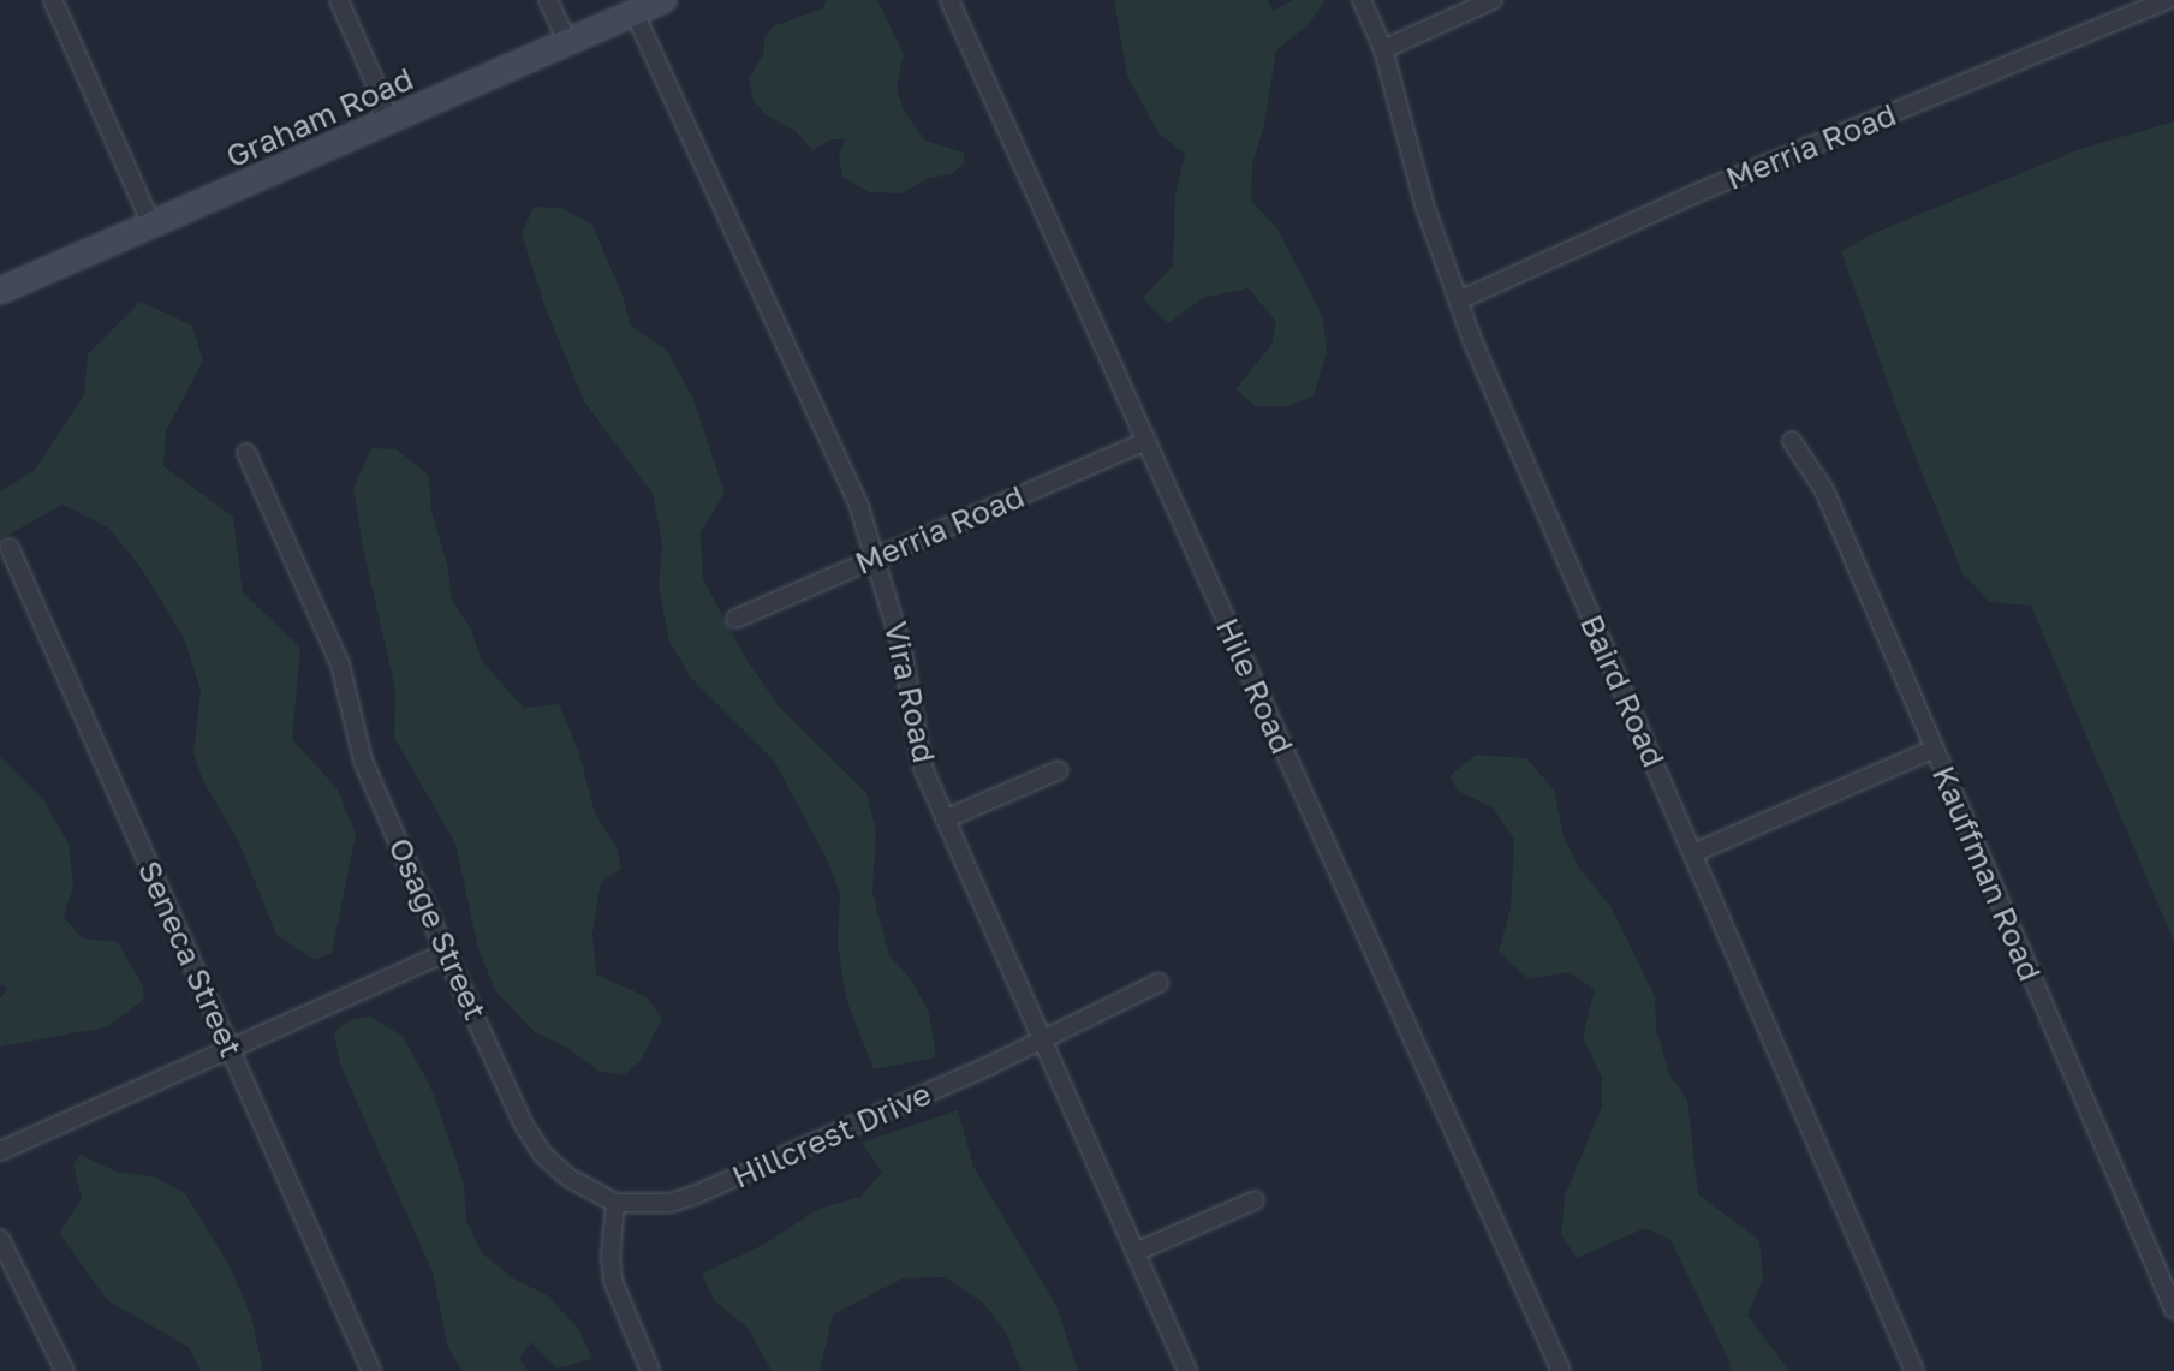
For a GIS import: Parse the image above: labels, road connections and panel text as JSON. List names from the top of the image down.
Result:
{
  "streets": {
    "main road": ["Graham Road"],
    "street": [
      "Merria Road",
      "Hile Road",
      "Baird Road",
      "Vira Road",
      "Kauffman Road",
      "Osage Street",
      "Seneca Street",
      "Hillcrest Drive"
    ]
  },
  "crossings": [
    ["Graham Road", "Vira Road"],
    ["Merria Road", "Hile Road"],
    ["Merria Road", "Baird Road"],
    ["Merria Road", "Vira Road"],
    ["Vira Road", "Hillcrest Drive"],
    ["Osage Street", "Hillcrest Drive"]
  ]
}
